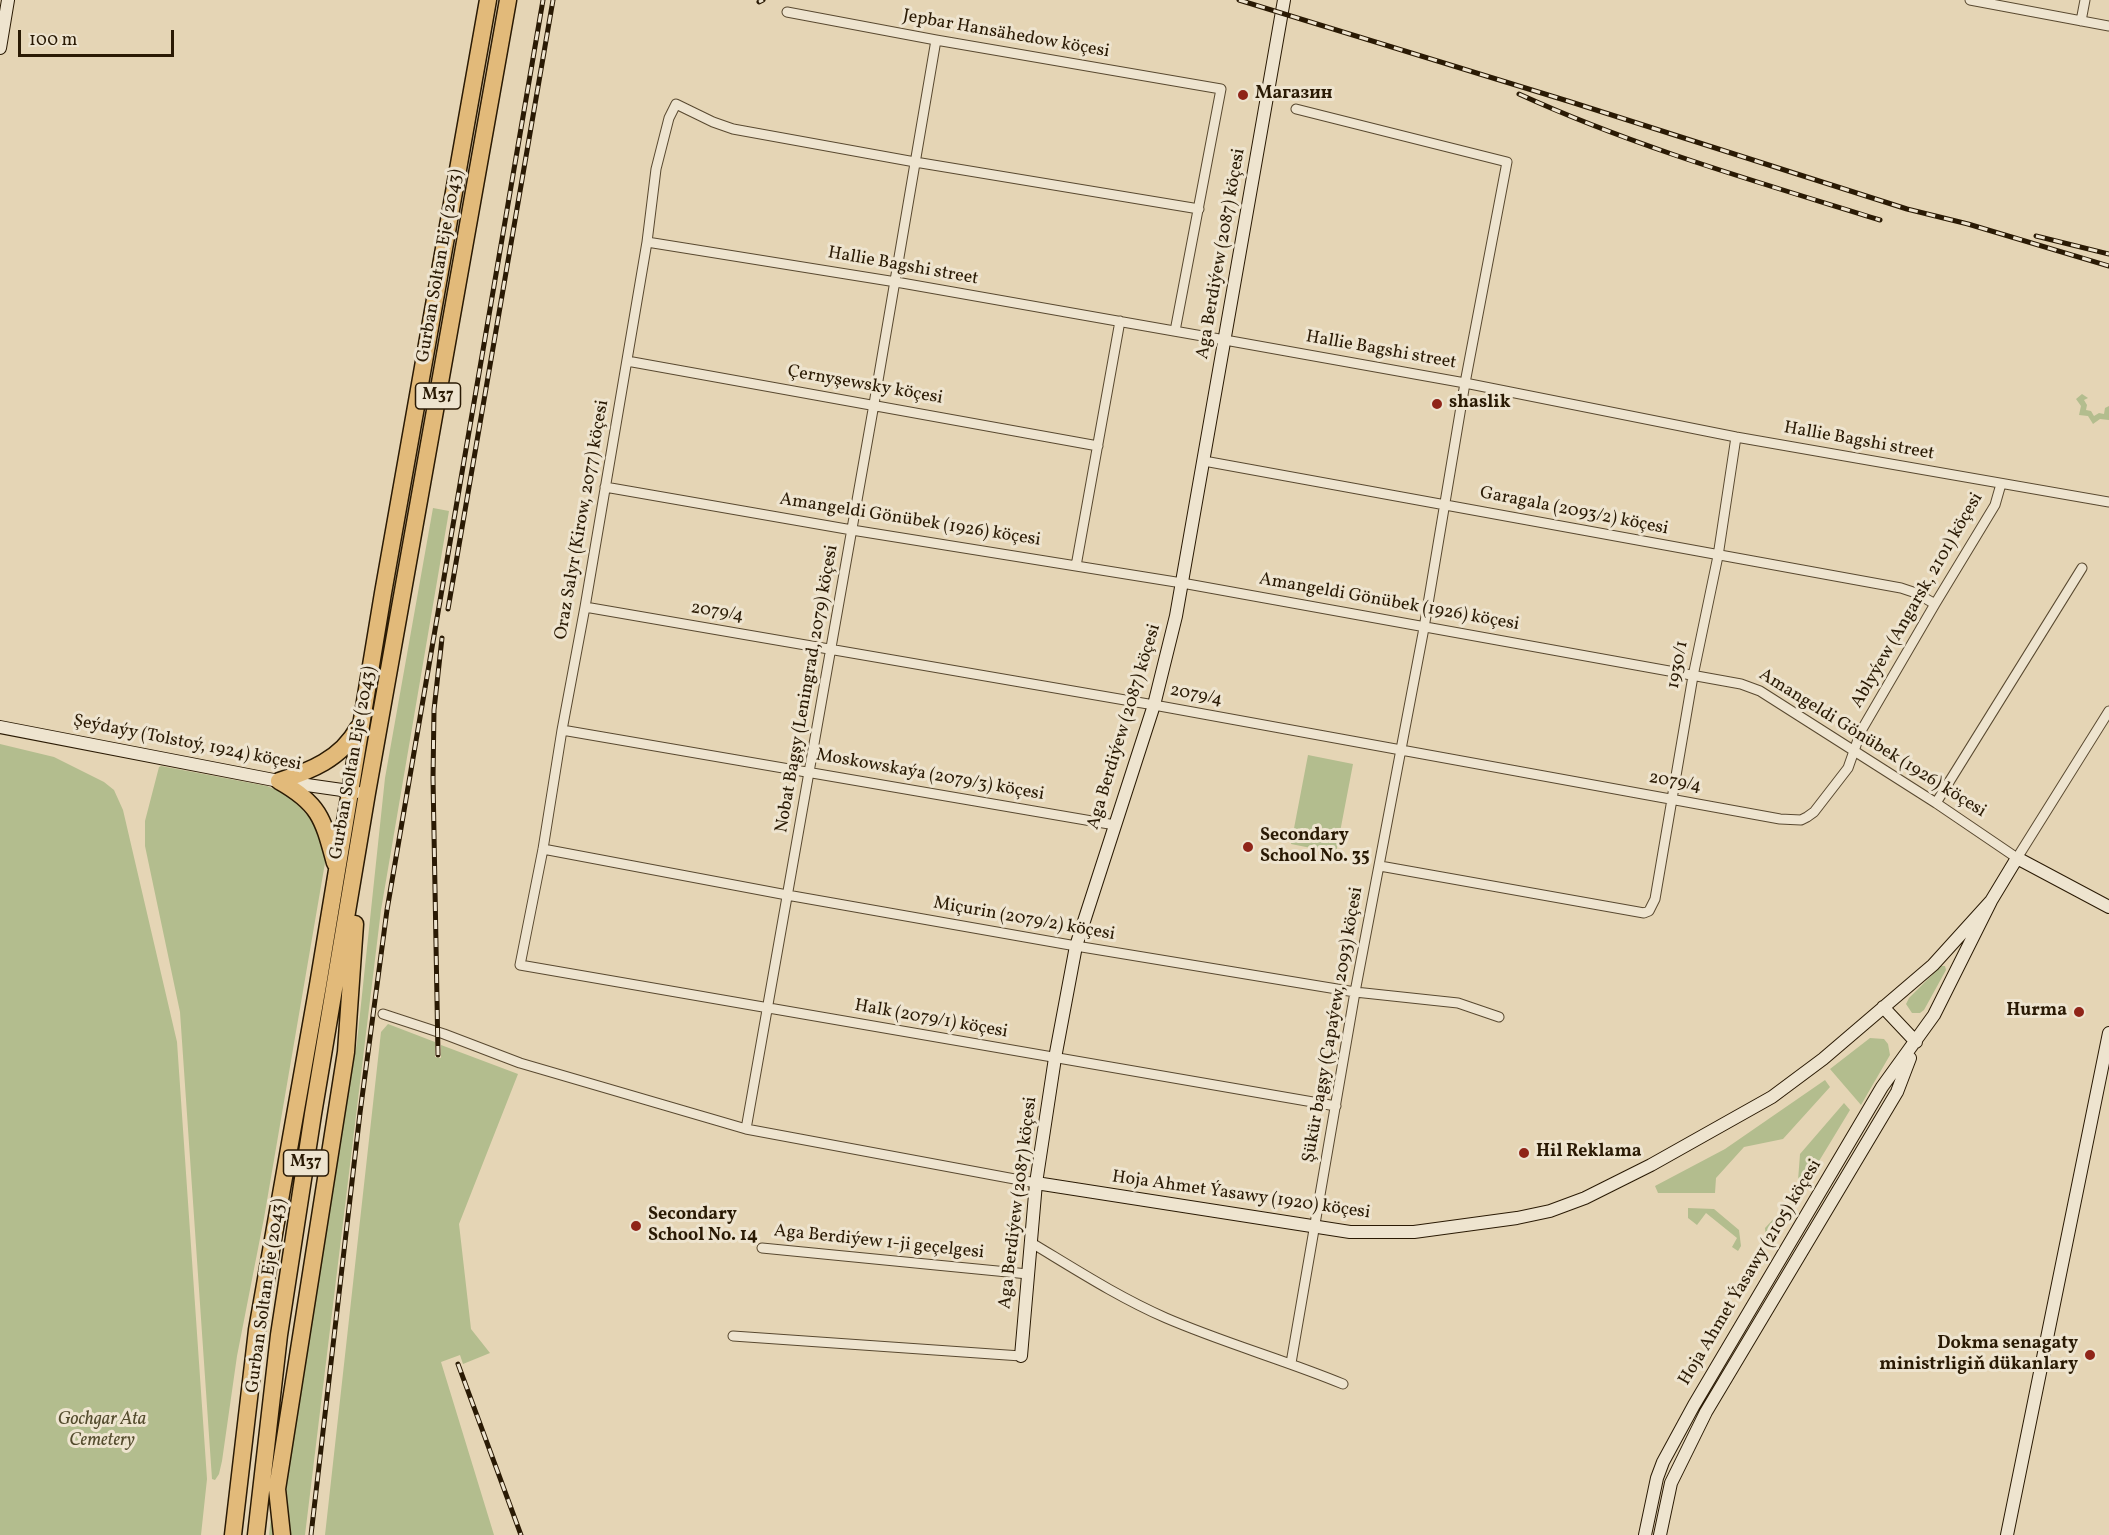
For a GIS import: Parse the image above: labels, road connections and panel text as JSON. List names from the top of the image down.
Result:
{
  "streets": {
    "highway": ["Gurban Soltan Eje (2043)", "M37"],
    "street": [
      "Jepbar Hansähedow köçesi",
      "Aga Berdiýew (2087) köçesi",
      "Hallie Bagshi street",
      "Çernyşewsky köçesi",
      "Garagala (2093/2) köçesi",
      "Oraz Salyr (Kirow, 2077) köçesi",
      "Amangeldi Gönübek (1926) köçesi",
      "Ablyýew (Angarsk, 2101) köçesi",
      "2079/4",
      "1930/1",
      "Nobat Bagşy (Leningrad, 2079) köçesi",
      "Şeýdaýy (Tolstoý, 1924) köçesi",
      "Moskowskaýa (2079/3) köçesi",
      "Miçurin (2079/2) köçesi",
      "Halk (2079/1) köçesi",
      "Şükür bagşy (Çapaýew, 2093) köçesi",
      "Hoja Ahmet Ýasawy (1920) köçesi",
      "Aga Berdiýew 1-ji geçelgesi",
      "Hoja Ahmet Ýasawy (2105) köçesi"
    ]
  },
  "crossings": [
    ["Jepbar Hansähedow köçesi", "Nobat Bagşy (Leningrad, 2079) köçesi"],
    ["Aga Berdiýew (2087) köçesi", "Hallie Bagshi street"],
    ["Aga Berdiýew (2087) köçesi", "Garagala (2093/2) köçesi"],
    ["Aga Berdiýew (2087) köçesi", "Amangeldi Gönübek (1926) köçesi"],
    ["Aga Berdiýew (2087) köçesi", "2079/4"],
    ["Aga Berdiýew (2087) köçesi", "Moskowskaýa (2079/3) köçesi"],
    ["Aga Berdiýew (2087) köçesi", "Miçurin (2079/2) köçesi"],
    ["Aga Berdiýew (2087) köçesi", "Halk (2079/1) köçesi"],
    ["Aga Berdiýew (2087) köçesi", "Hoja Ahmet Ýasawy (1920) köçesi"],
    ["Aga Berdiýew (2087) köçesi", "Aga Berdiýew 1-ji geçelgesi"],
    ["Gurban Soltan Eje (2043)", "Şeýdaýy (Tolstoý, 1924) köçesi"],
    ["Hallie Bagshi street", "Oraz Salyr (Kirow, 2077) köçesi"],
    ["Hallie Bagshi street", "Ablyýew (Angarsk, 2101) köçesi"],
    ["Hallie Bagshi street", "1930/1"],
    ["Hallie Bagshi street", "Nobat Bagşy (Leningrad, 2079) köçesi"],
    ["Hallie Bagshi street", "Şükür bagşy (Çapaýew, 2093) köçesi"],
    ["Çernyşewsky köçesi", "Oraz Salyr (Kirow, 2077) köçesi"],
    ["Çernyşewsky köçesi", "Nobat Bagşy (Leningrad, 2079) köçesi"],
    ["Garagala (2093/2) köçesi", "Ablyýew (Angarsk, 2101) köçesi"],
    ["Garagala (2093/2) köçesi", "1930/1"],
    ["Garagala (2093/2) köçesi", "Şükür bagşy (Çapaýew, 2093) köçesi"],
    ["Oraz Salyr (Kirow, 2077) köçesi", "Amangeldi Gönübek (1926) köçesi"],
    ["Oraz Salyr (Kirow, 2077) köçesi", "2079/4"],
    ["Oraz Salyr (Kirow, 2077) köçesi", "Nobat Bagşy (Leningrad, 2079) köçesi"],
    ["Oraz Salyr (Kirow, 2077) köçesi", "Moskowskaýa (2079/3) köçesi"],
    ["Oraz Salyr (Kirow, 2077) köçesi", "Miçurin (2079/2) köçesi"],
    ["Oraz Salyr (Kirow, 2077) köçesi", "Halk (2079/1) köçesi"],
    ["Amangeldi Gönübek (1926) köçesi", "Ablyýew (Angarsk, 2101) köçesi"],
    ["Amangeldi Gönübek (1926) köçesi", "1930/1"],
    ["Amangeldi Gönübek (1926) köçesi", "Nobat Bagşy (Leningrad, 2079) köçesi"],
    ["Amangeldi Gönübek (1926) köçesi", "Şükür bagşy (Çapaýew, 2093) köçesi"],
    ["Amangeldi Gönübek (1926) köçesi", "Hoja Ahmet Ýasawy (2105) köçesi"],
    ["Ablyýew (Angarsk, 2101) köçesi", "2079/4"],
    ["2079/4", "1930/1"],
    ["2079/4", "Nobat Bagşy (Leningrad, 2079) köçesi"],
    ["2079/4", "Şükür bagşy (Çapaýew, 2093) köçesi"],
    ["1930/1", "Şükür bagşy (Çapaýew, 2093) köçesi"],
    ["Nobat Bagşy (Leningrad, 2079) köçesi", "Moskowskaýa (2079/3) köçesi"],
    ["Nobat Bagşy (Leningrad, 2079) köçesi", "Miçurin (2079/2) köçesi"],
    ["Nobat Bagşy (Leningrad, 2079) köçesi", "Halk (2079/1) köçesi"],
    ["Miçurin (2079/2) köçesi", "Şükür bagşy (Çapaýew, 2093) köçesi"],
    ["Halk (2079/1) köçesi", "Şükür bagşy (Çapaýew, 2093) köçesi"],
    ["Şükür bagşy (Çapaýew, 2093) köçesi", "Hoja Ahmet Ýasawy (1920) köçesi"],
    ["Hoja Ahmet Ýasawy (1920) köçesi", "Hoja Ahmet Ýasawy (2105) köçesi"]
  ],
  "parks": ["Gochgar Ata Cemetery"],
  "places": [
    "Магазин",
    "shaslik",
    "Secondary School No. 35",
    "Hurma",
    "Hil Reklama",
    "Secondary School No. 14",
    "Dokma senagaty ministrligiň dükanlary"
  ],
  "scale_bar": "100 m"
}
